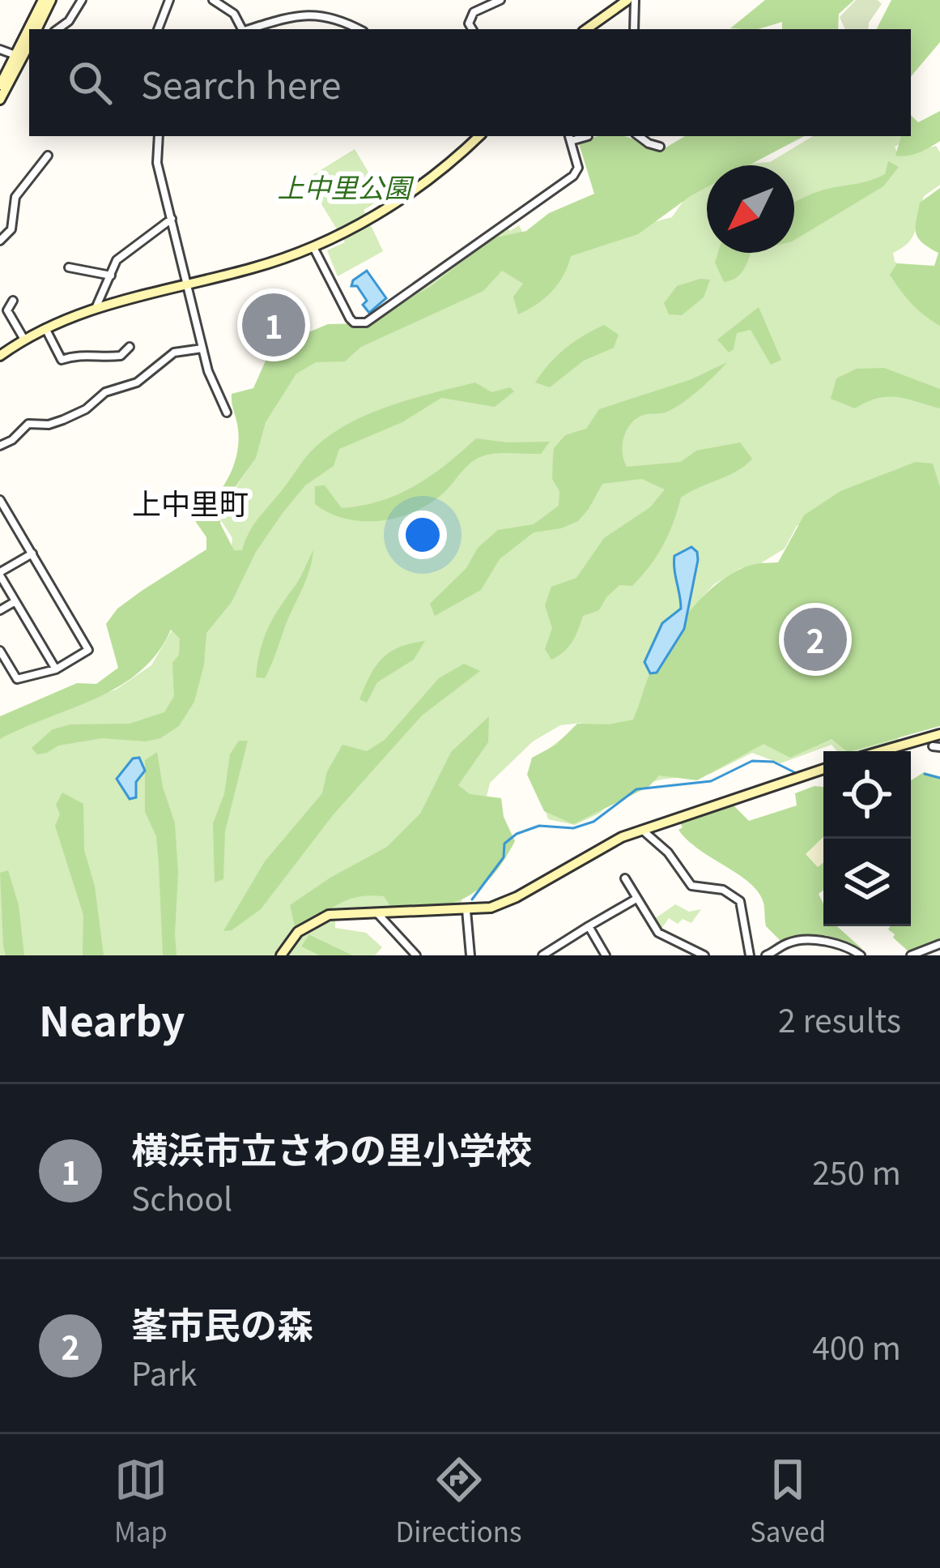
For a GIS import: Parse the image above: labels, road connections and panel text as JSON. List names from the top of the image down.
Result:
{
  "districts": ["上中里町"],
  "parks": ["上中里公園"],
  "north": "bottom left",
  "page": {
    "search": "Search here",
    "pins": ["1", "2"],
    "heading": ["Nearby", "2 results"],
    "list": [
      {
        "mark": "1",
        "name": "横浜市立さわの里小学校",
        "note": "School",
        "value": "250 m"
      },
      {
        "mark": "2",
        "name": "峯市民の森",
        "note": "Park",
        "value": "400 m"
      }
    ],
    "nav": ["Map", "Directions", "Saved"]
  }
}
